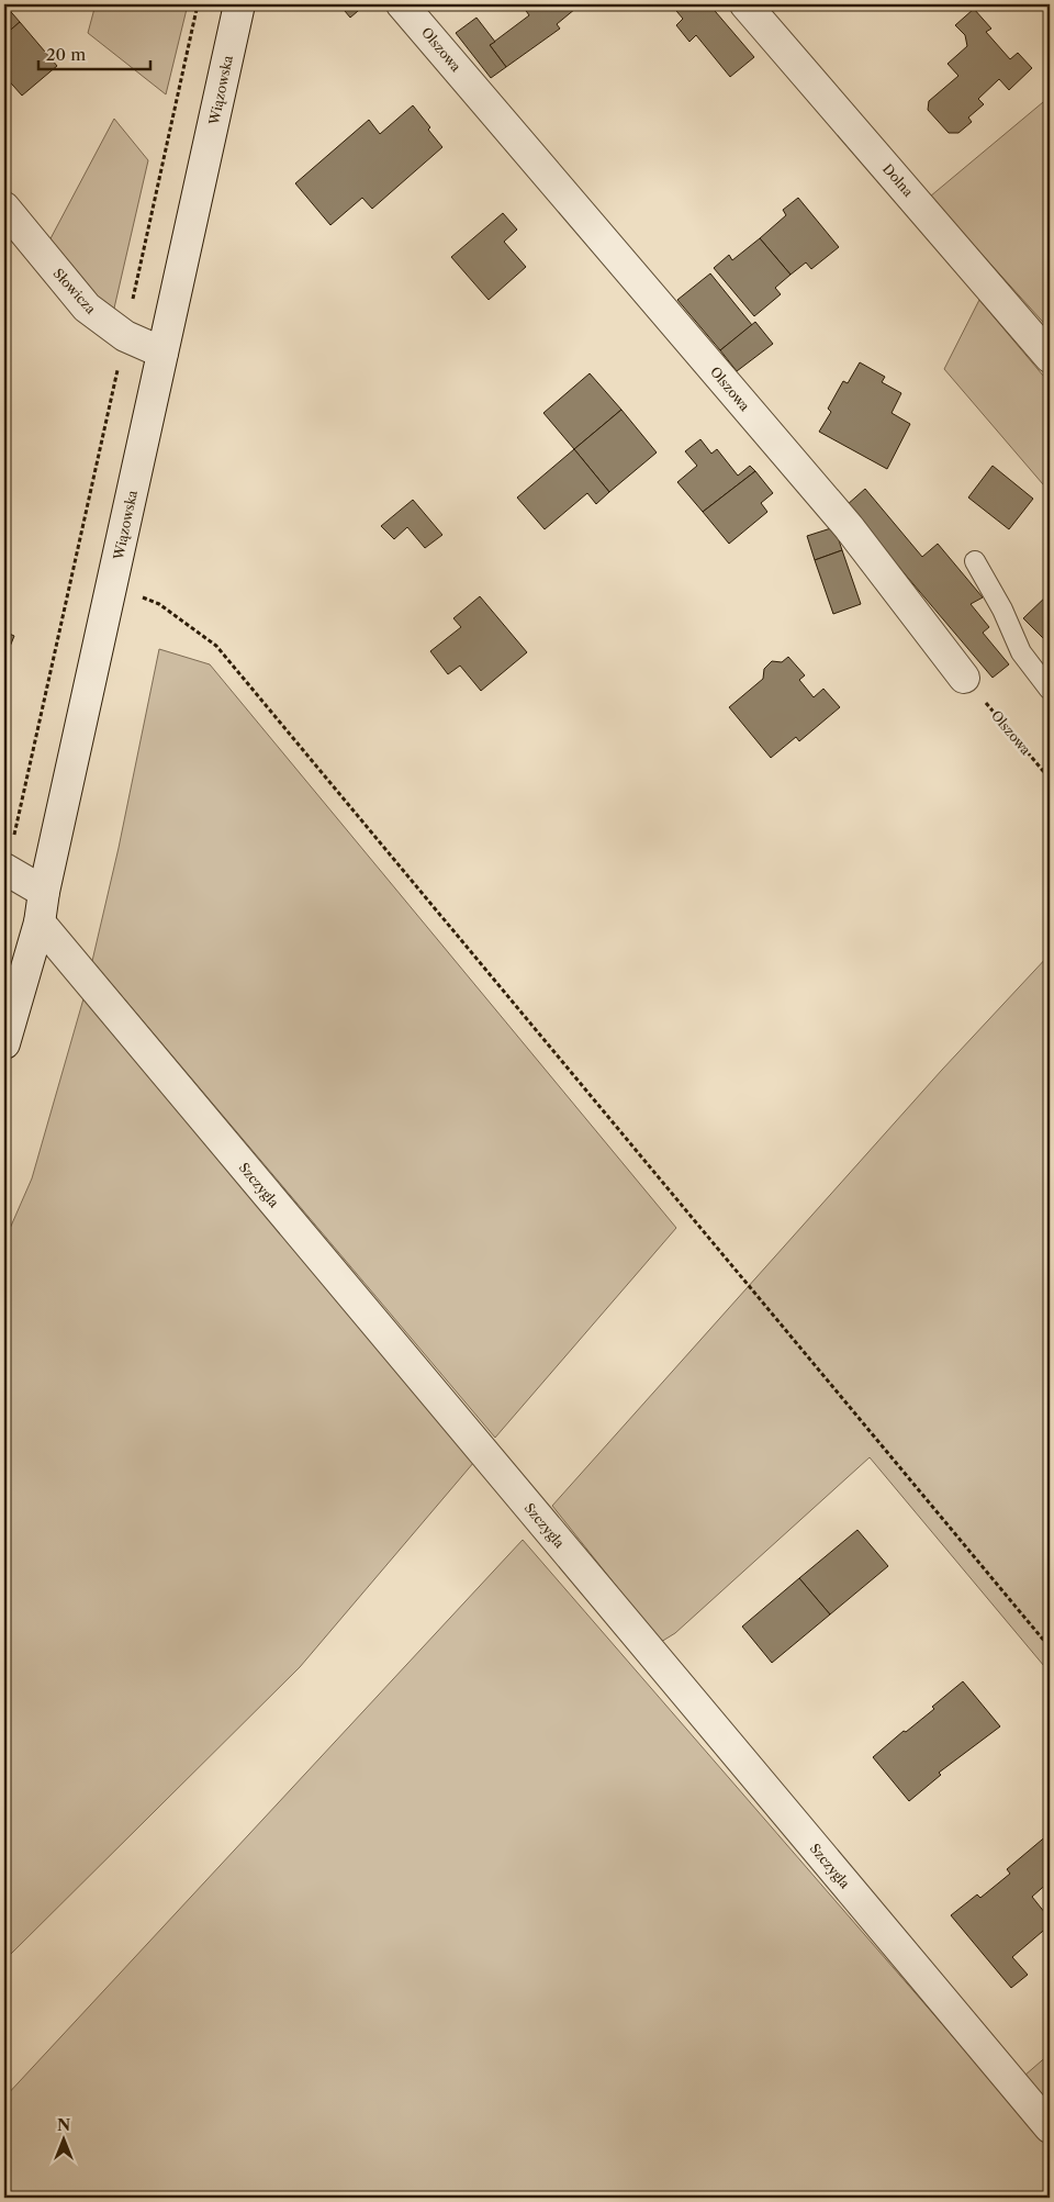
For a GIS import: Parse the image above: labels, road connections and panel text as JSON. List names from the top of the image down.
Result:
{
  "streets": {
    "street": [
      "Olszowa",
      "Wiązowska",
      "Dolna",
      "Słowicza",
      "Szczygla"
    ]
  },
  "crossings": [
    ["Wiązowska", "Słowicza"],
    ["Wiązowska", "Szczygla"]
  ],
  "scale_bar": "20 m",
  "north": "top"
}
